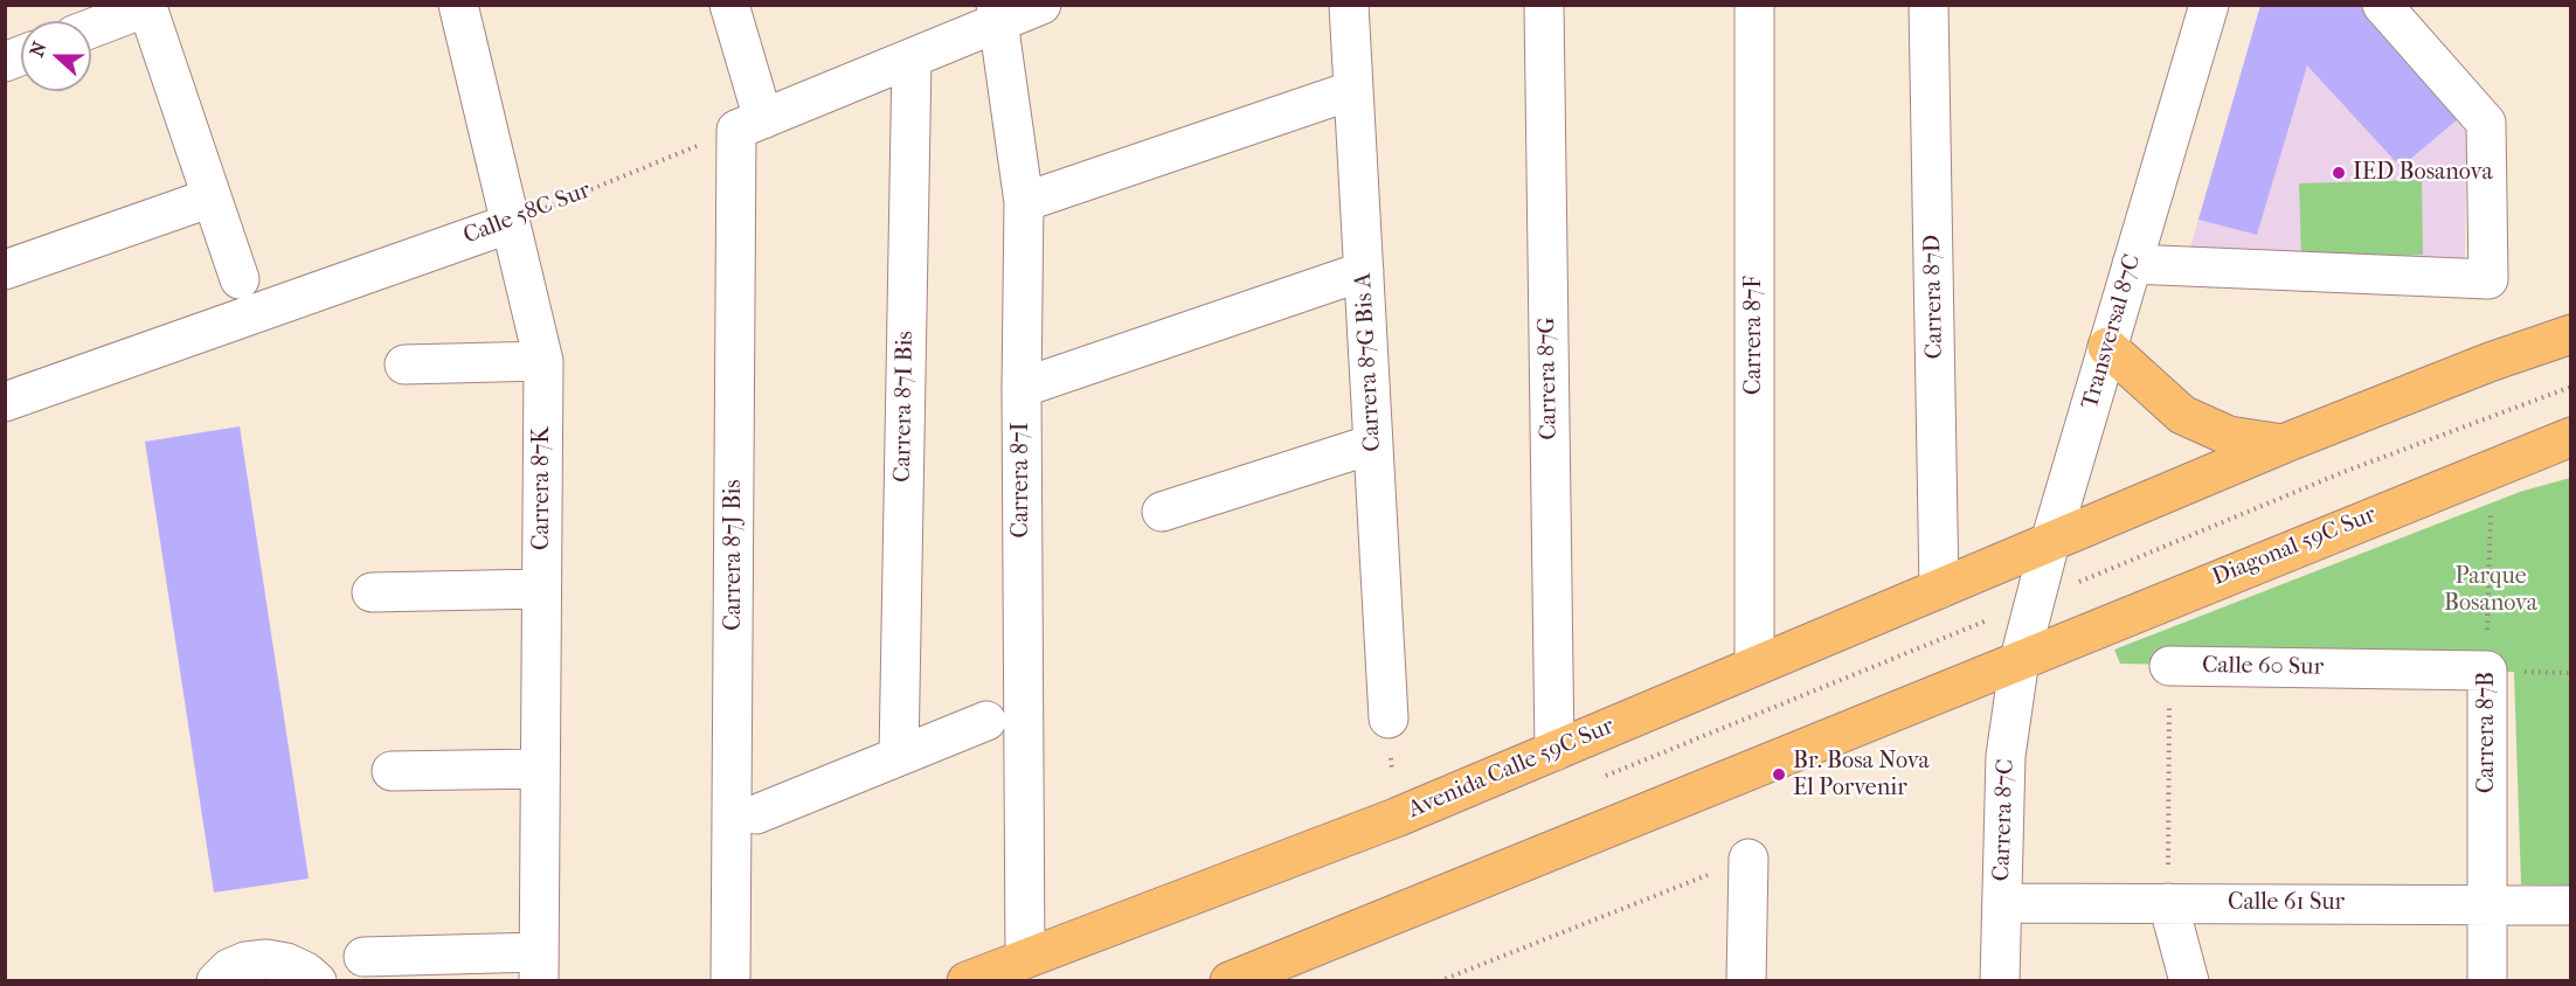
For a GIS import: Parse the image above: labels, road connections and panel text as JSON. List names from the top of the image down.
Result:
{
  "streets": {
    "main road": ["Diagonal 59C Sur", "Avenida Calle 59C Sur"],
    "street": [
      "Calle 58C Sur",
      "Carrera 87D",
      "Transversal 87C",
      "Carrera 87F",
      "Carrera 87G Bis A",
      "Carrera 87G",
      "Carrera 87I Bis",
      "Carrera 87I",
      "Carrera 87K",
      "Carrera 87J Bis",
      "Calle 60 Sur",
      "Carrera 87B",
      "Carrera 87C",
      "Calle 61 Sur"
    ]
  },
  "crossings": [
    ["Calle 58C Sur", "Carrera 87K"],
    ["Calle 58C Sur", "Carrera 87J Bis"],
    ["Carrera 87D", "Avenida Calle 59C Sur"],
    ["Transversal 87C", "Diagonal 59C Sur"],
    ["Transversal 87C", "Avenida Calle 59C Sur"],
    ["Transversal 87C", "Carrera 87C"],
    ["Carrera 87F", "Avenida Calle 59C Sur"],
    ["Carrera 87G", "Avenida Calle 59C Sur"],
    ["Carrera 87I", "Avenida Calle 59C Sur"],
    ["Diagonal 59C Sur", "Carrera 87C"],
    ["Calle 60 Sur", "Carrera 87B"],
    ["Carrera 87B", "Calle 61 Sur"],
    ["Carrera 87C", "Calle 61 Sur"]
  ],
  "parks": ["Parque Bosanova"],
  "places": ["IED Bosanova", "Br. Bosa Nova El Porvenir"],
  "north": "left"
}
